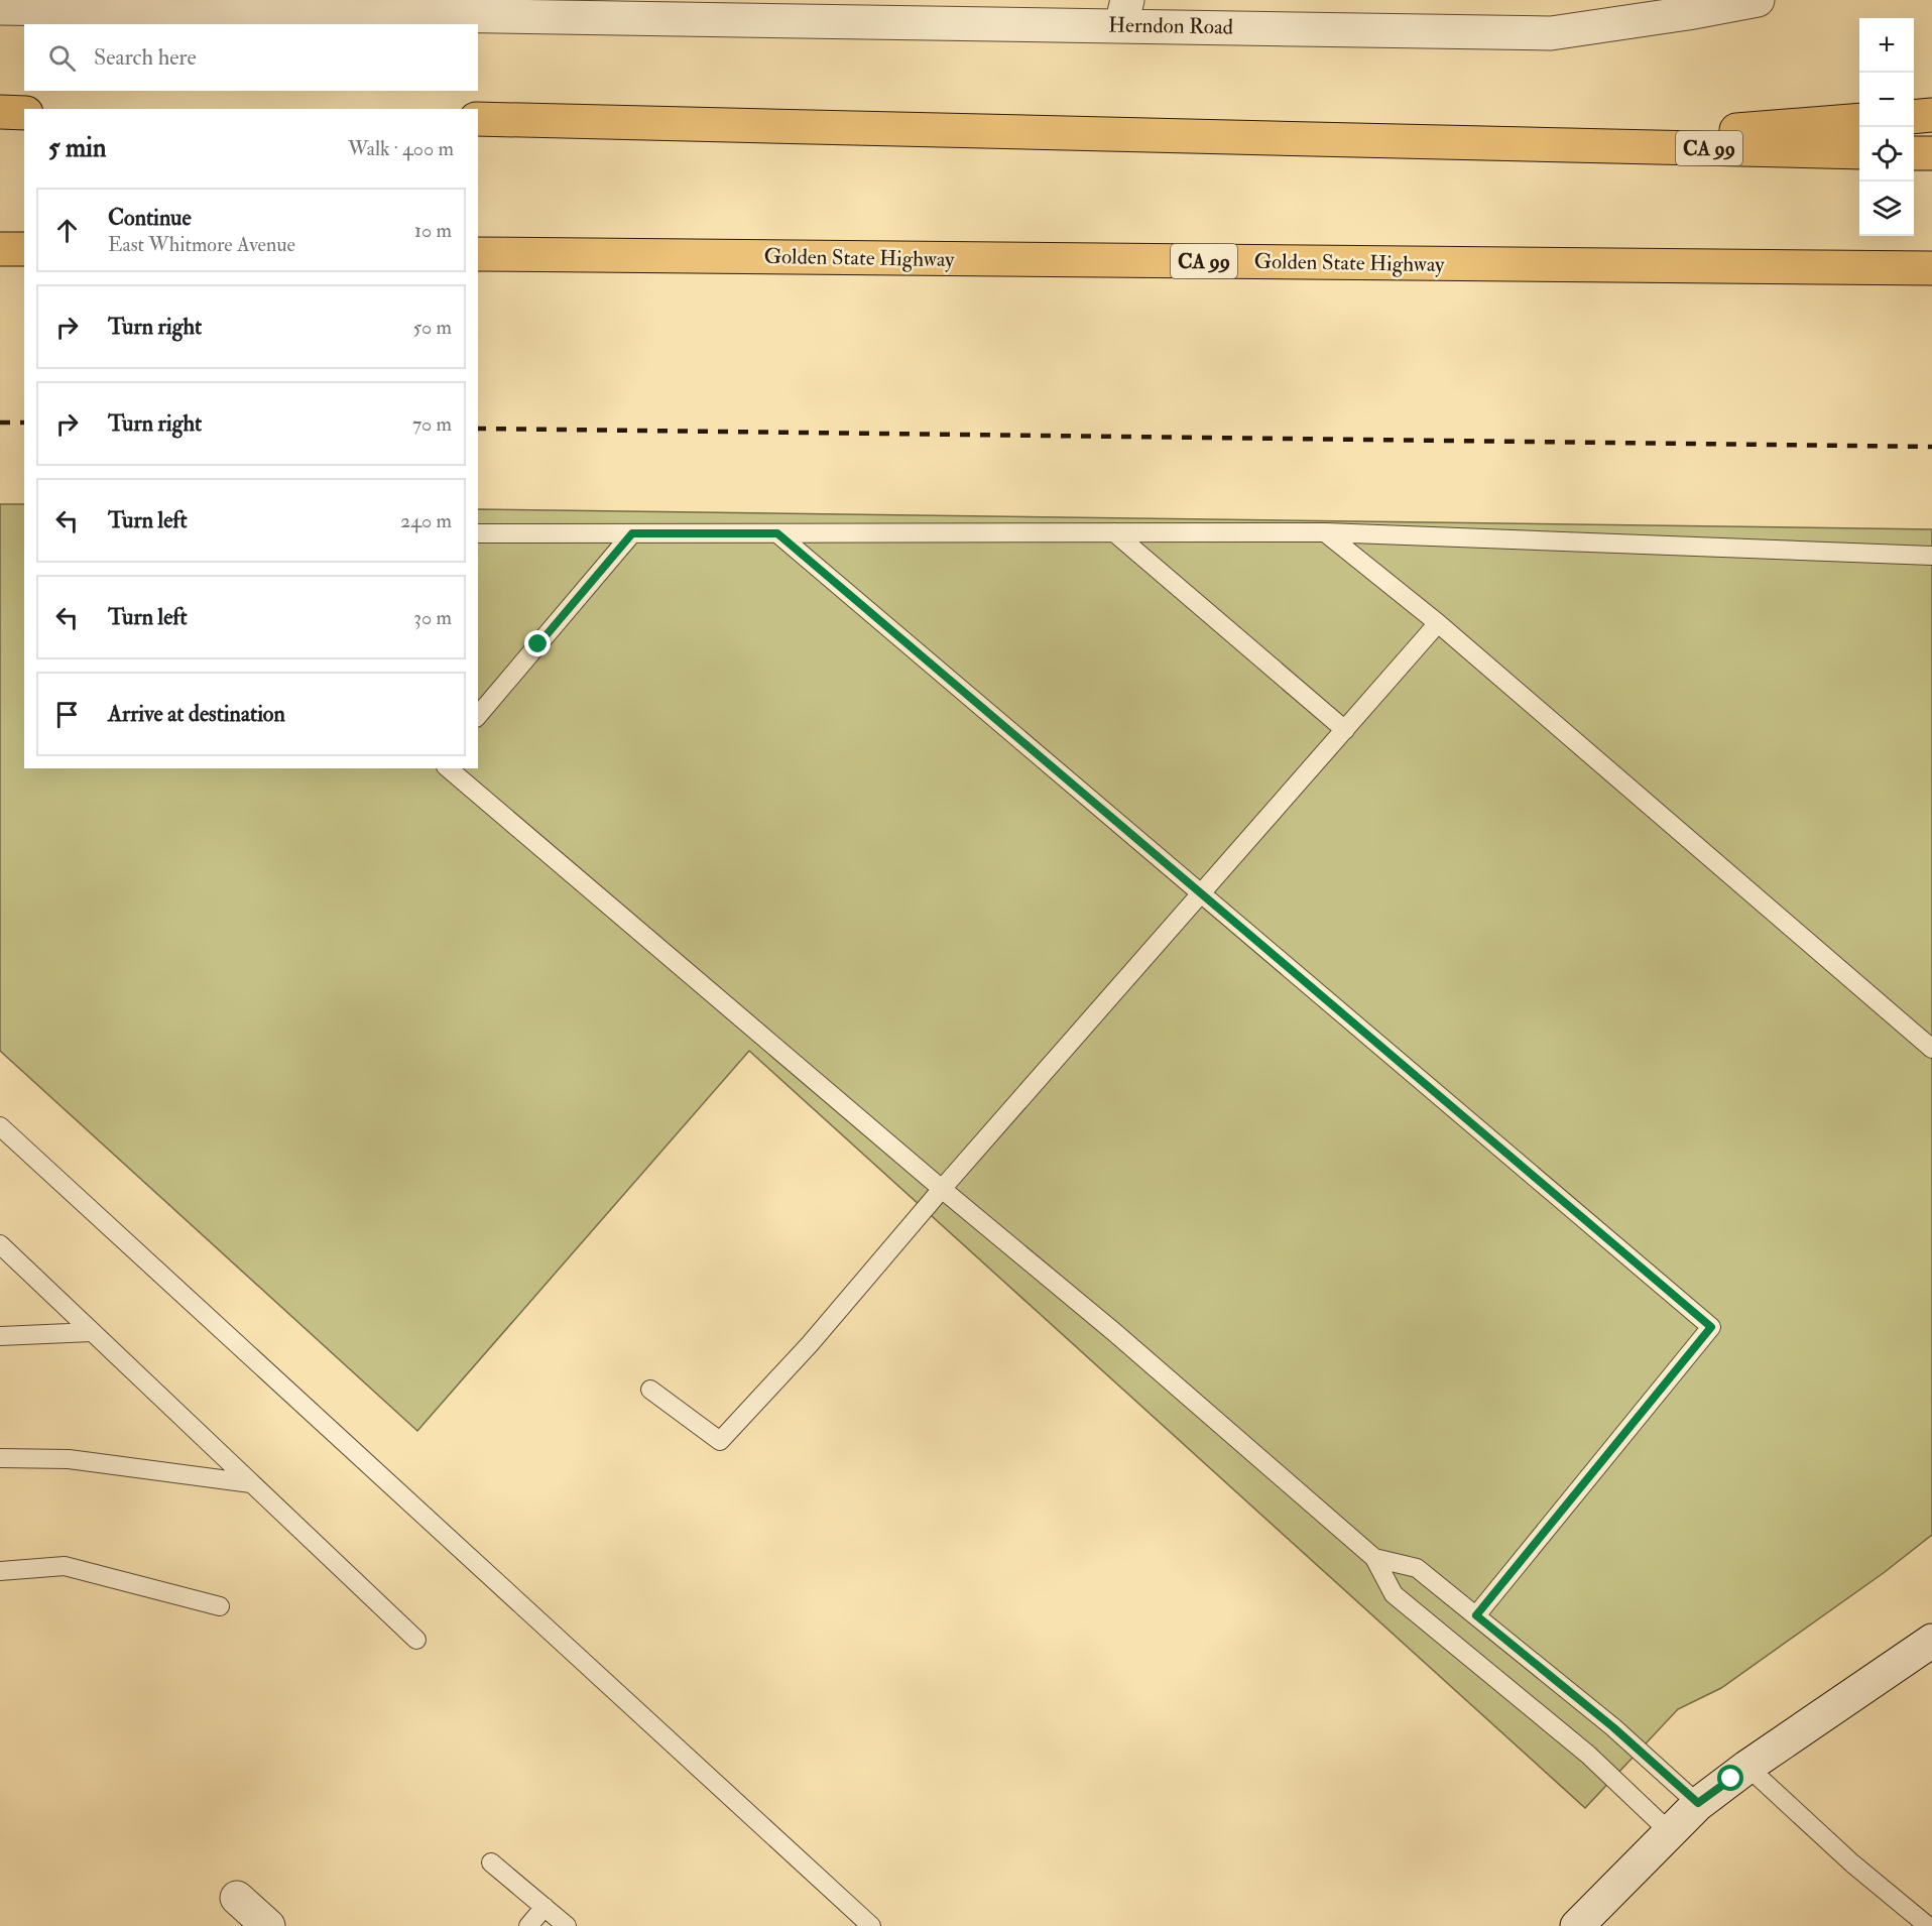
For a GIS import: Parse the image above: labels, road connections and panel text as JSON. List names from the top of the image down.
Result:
{
  "streets": {
    "highway": ["CA 99", "Golden State Highway"],
    "street": ["Herndon Road"]
  },
  "page": {
    "map_buttons": ["+", "−"],
    "search": "Search here",
    "heading": ["5 min", "Walk · 400 m"],
    "list": [
      ["Continue", "East Whitmore Avenue", "10 m"],
      ["Turn right", "50 m"],
      ["Turn right", "70 m"],
      ["Turn left", "240 m"],
      ["Turn left", "30 m"],
      "Arrive at destination"
    ]
  }
}
